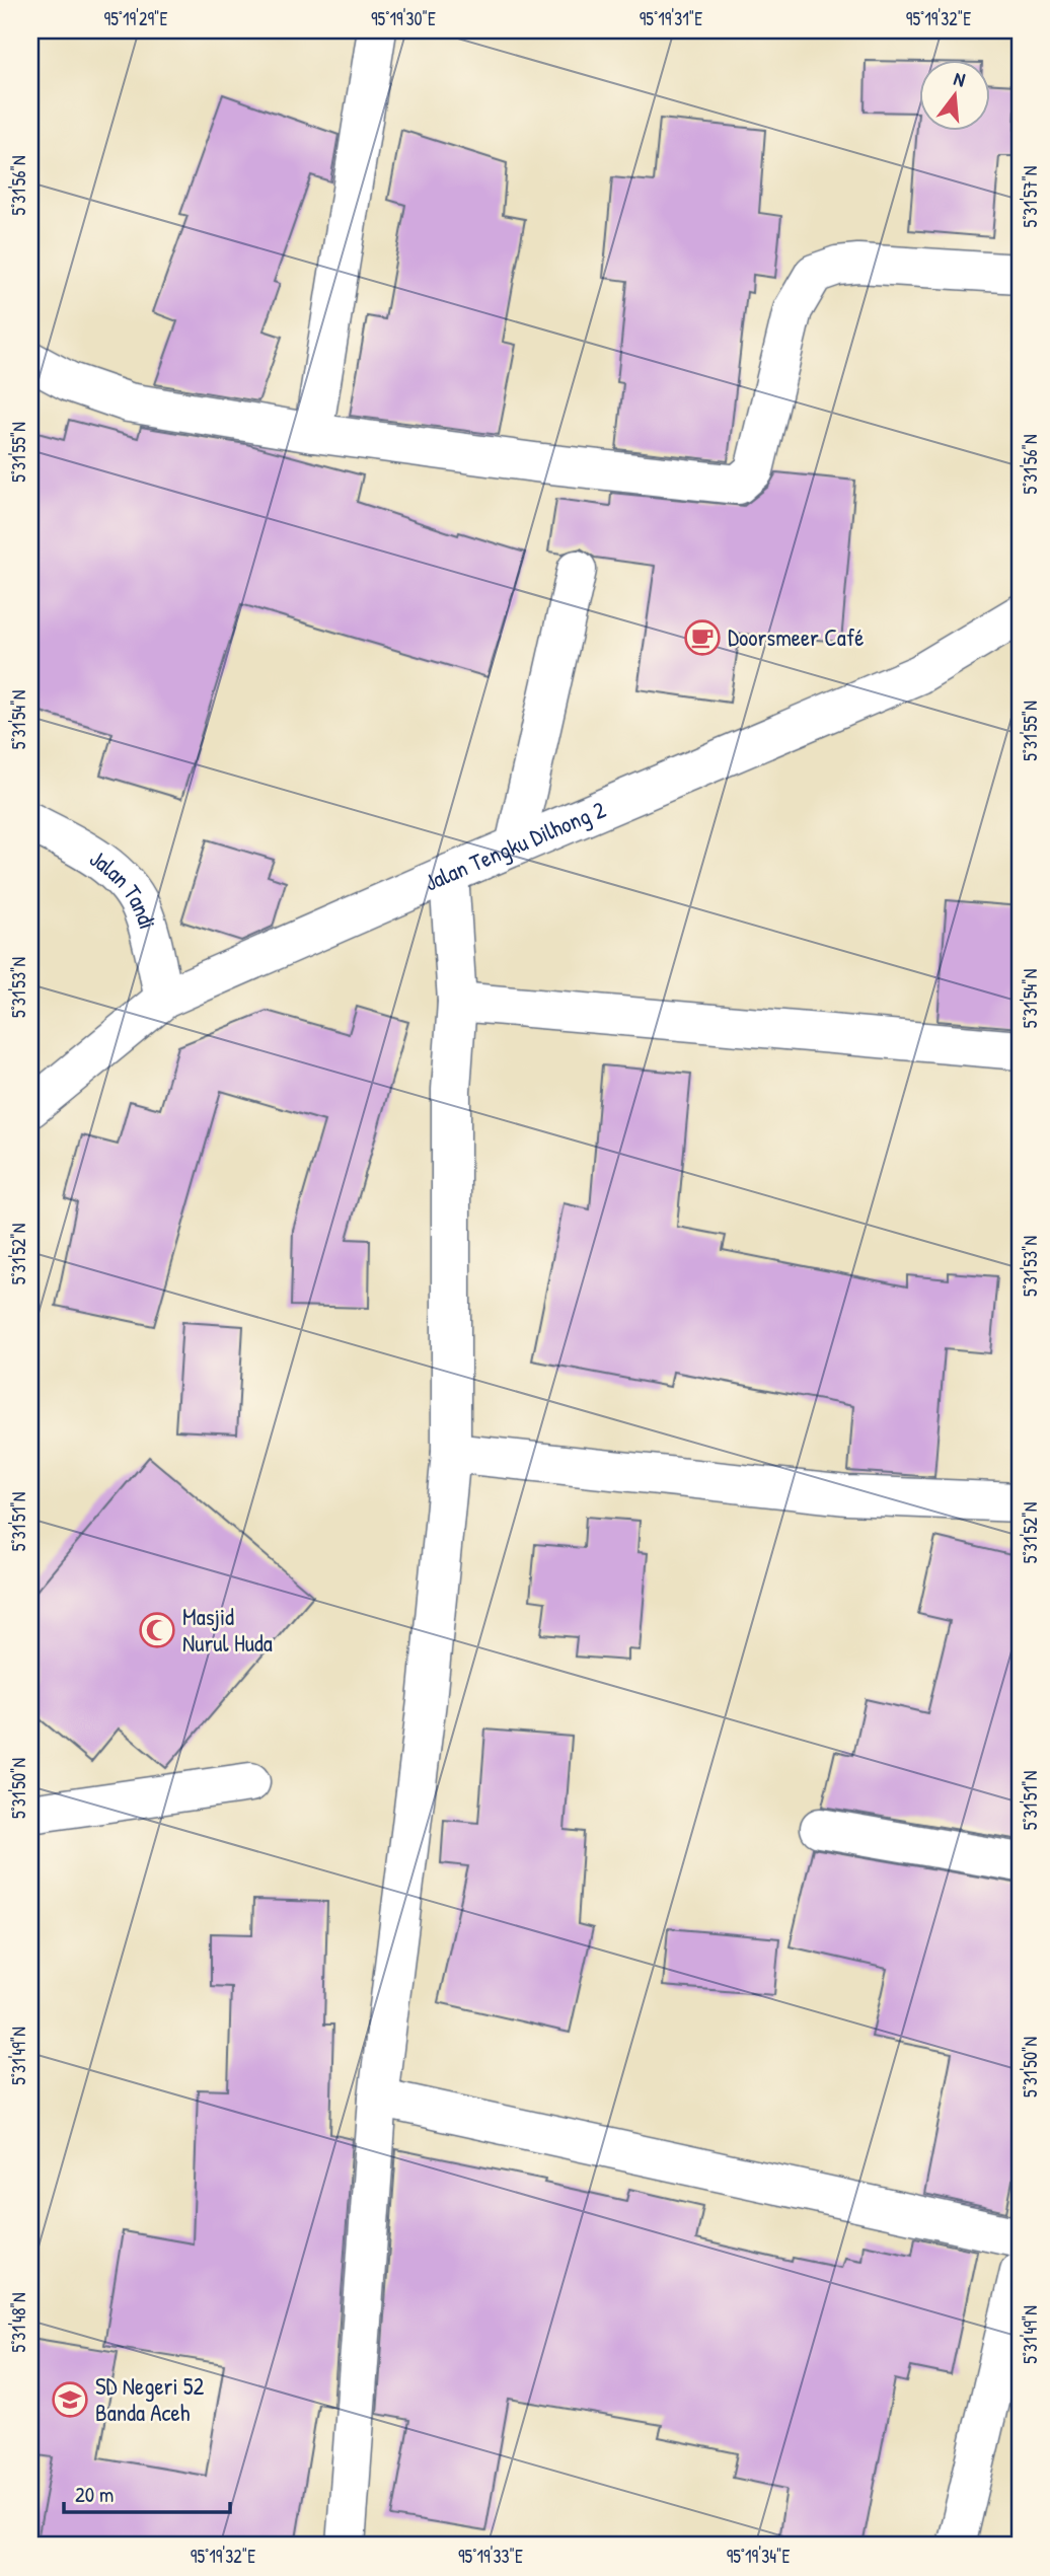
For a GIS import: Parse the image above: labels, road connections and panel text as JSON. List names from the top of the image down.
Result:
{
  "streets": {
    "street": ["Jalan Tengku Dilhong 2", "Jalan Tandi"]
  },
  "crossings": [
    ["Jalan Tengku Dilhong 2", "Jalan Tandi"]
  ],
  "places": {
    "cafe": ["Doorsmeer Café"],
    "mosque": ["Masjid Nurul Huda"],
    "school or university": ["SD Negeri 52 Banda Aceh"]
  },
  "scale_bar": "20 m",
  "north": "top",
  "coordinates": [
    "95°19'29\"E",
    "95°19'30\"E",
    "95°19'31\"E",
    "95°19'32\"E",
    "5°31'56\"N",
    "5°31'57\"N",
    "5°31'55\"N",
    "5°31'54\"N",
    "5°31'53\"N",
    "5°31'52\"N",
    "5°31'51\"N",
    "5°31'50\"N",
    "5°31'49\"N",
    "5°31'48\"N",
    "95°19'33\"E",
    "95°19'34\"E"
  ]
}
